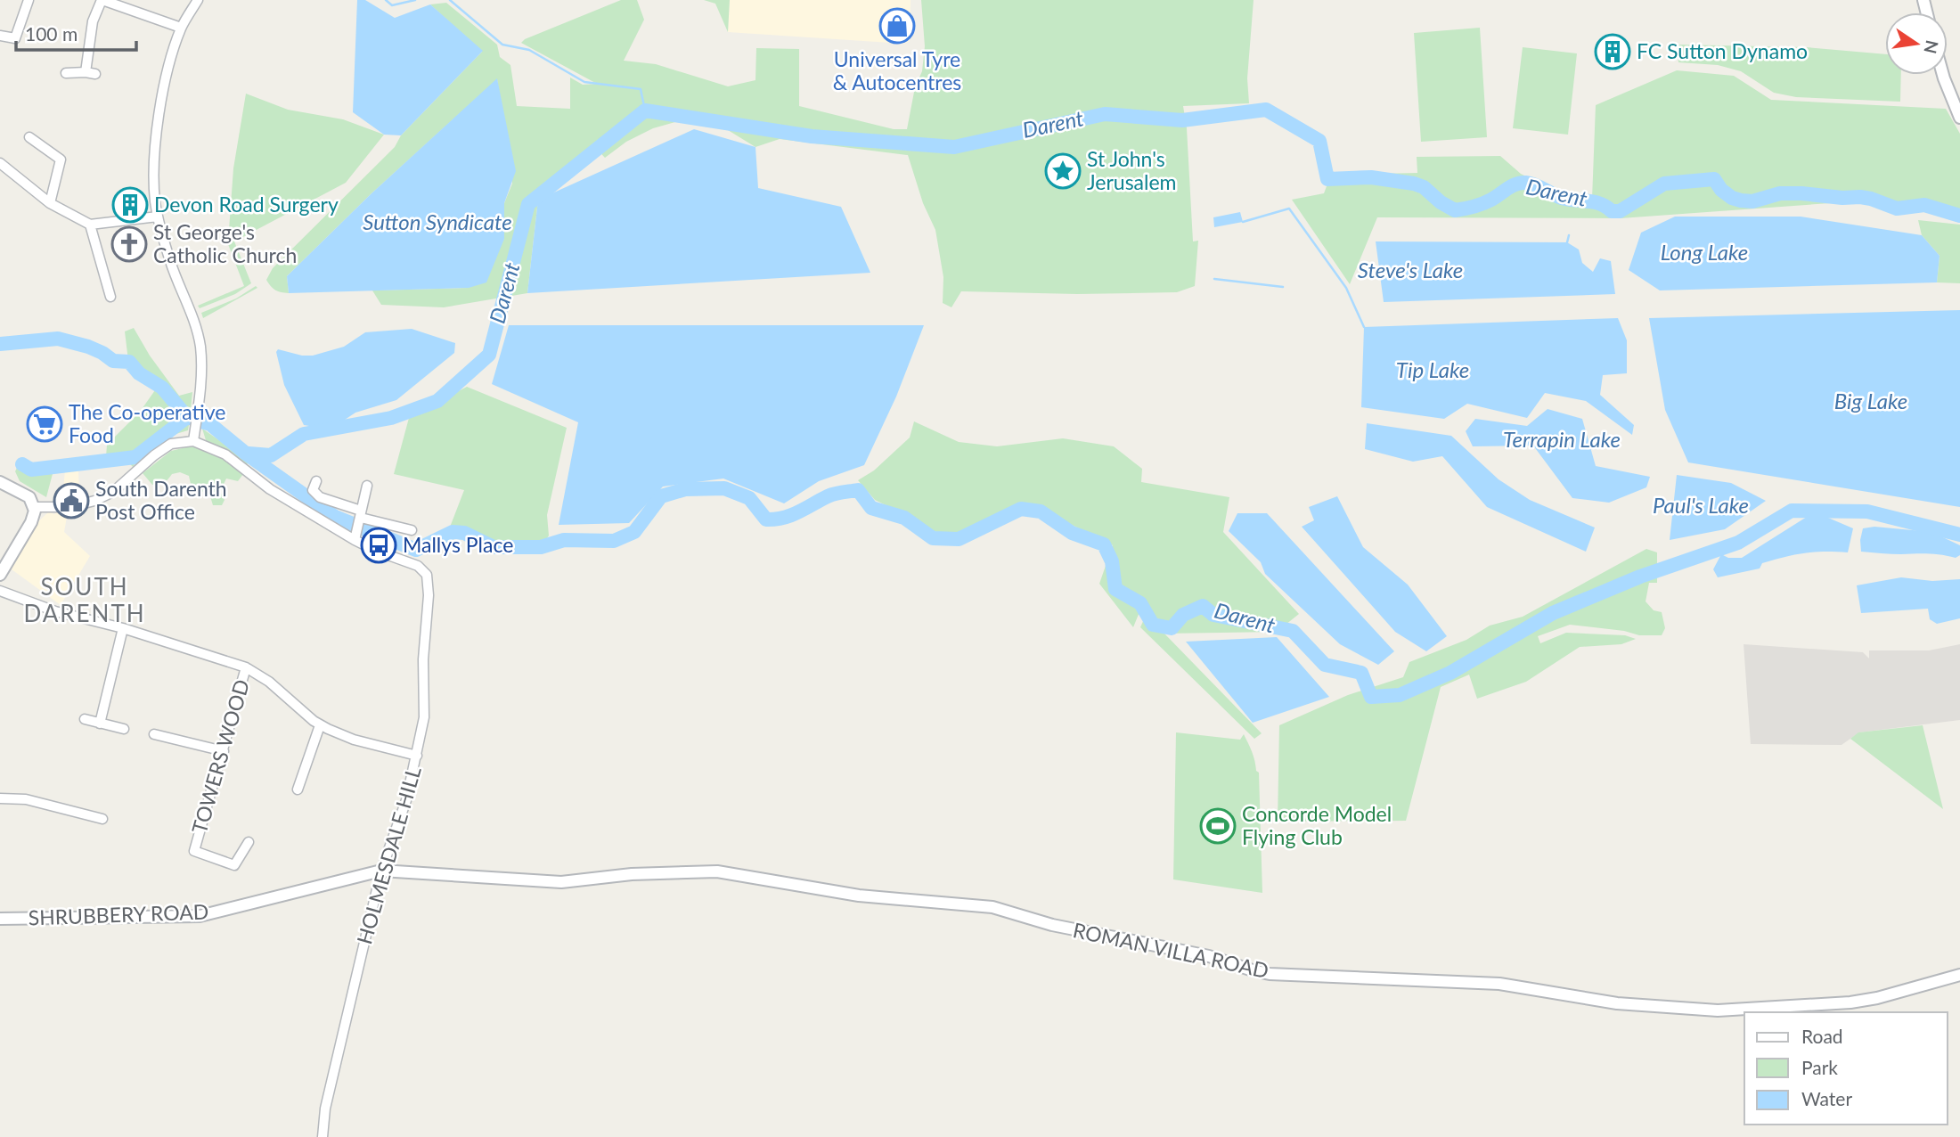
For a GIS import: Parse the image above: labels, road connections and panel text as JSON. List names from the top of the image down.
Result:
{
  "streets": {
    "street": [
      "TOWERS WOOD",
      "HOLMESDALE HILL",
      "SHRUBBERY ROAD",
      "ROMAN VILLA ROAD"
    ]
  },
  "crossings": [
    ["HOLMESDALE HILL", "SHRUBBERY ROAD"],
    ["HOLMESDALE HILL", "ROMAN VILLA ROAD"],
    ["SHRUBBERY ROAD", "ROMAN VILLA ROAD"]
  ],
  "districts": ["SOUTH DARENTH"],
  "water": [
    "Darent",
    "Sutton Syndicate",
    "Long Lake",
    "Steve's Lake",
    "Tip Lake",
    "Big Lake",
    "Terrapin Lake",
    "Paul's Lake"
  ],
  "places": {
    "shop": ["Universal Tyre & Autocentres"],
    "building": ["FC Sutton Dynamo", "Devon Road Surgery"],
    "place": ["St John's Jerusalem"],
    "church": ["St George's Catholic Church"],
    "supermarket": ["The Co-operative Food"],
    "public building": ["South Darenth Post Office"],
    "bus stop": ["Mallys Place"],
    "sports": ["Concorde Model Flying Club"]
  },
  "legend": ["Road", "Park", "Water"],
  "scale_bar": "100 m",
  "north": "right"
}
